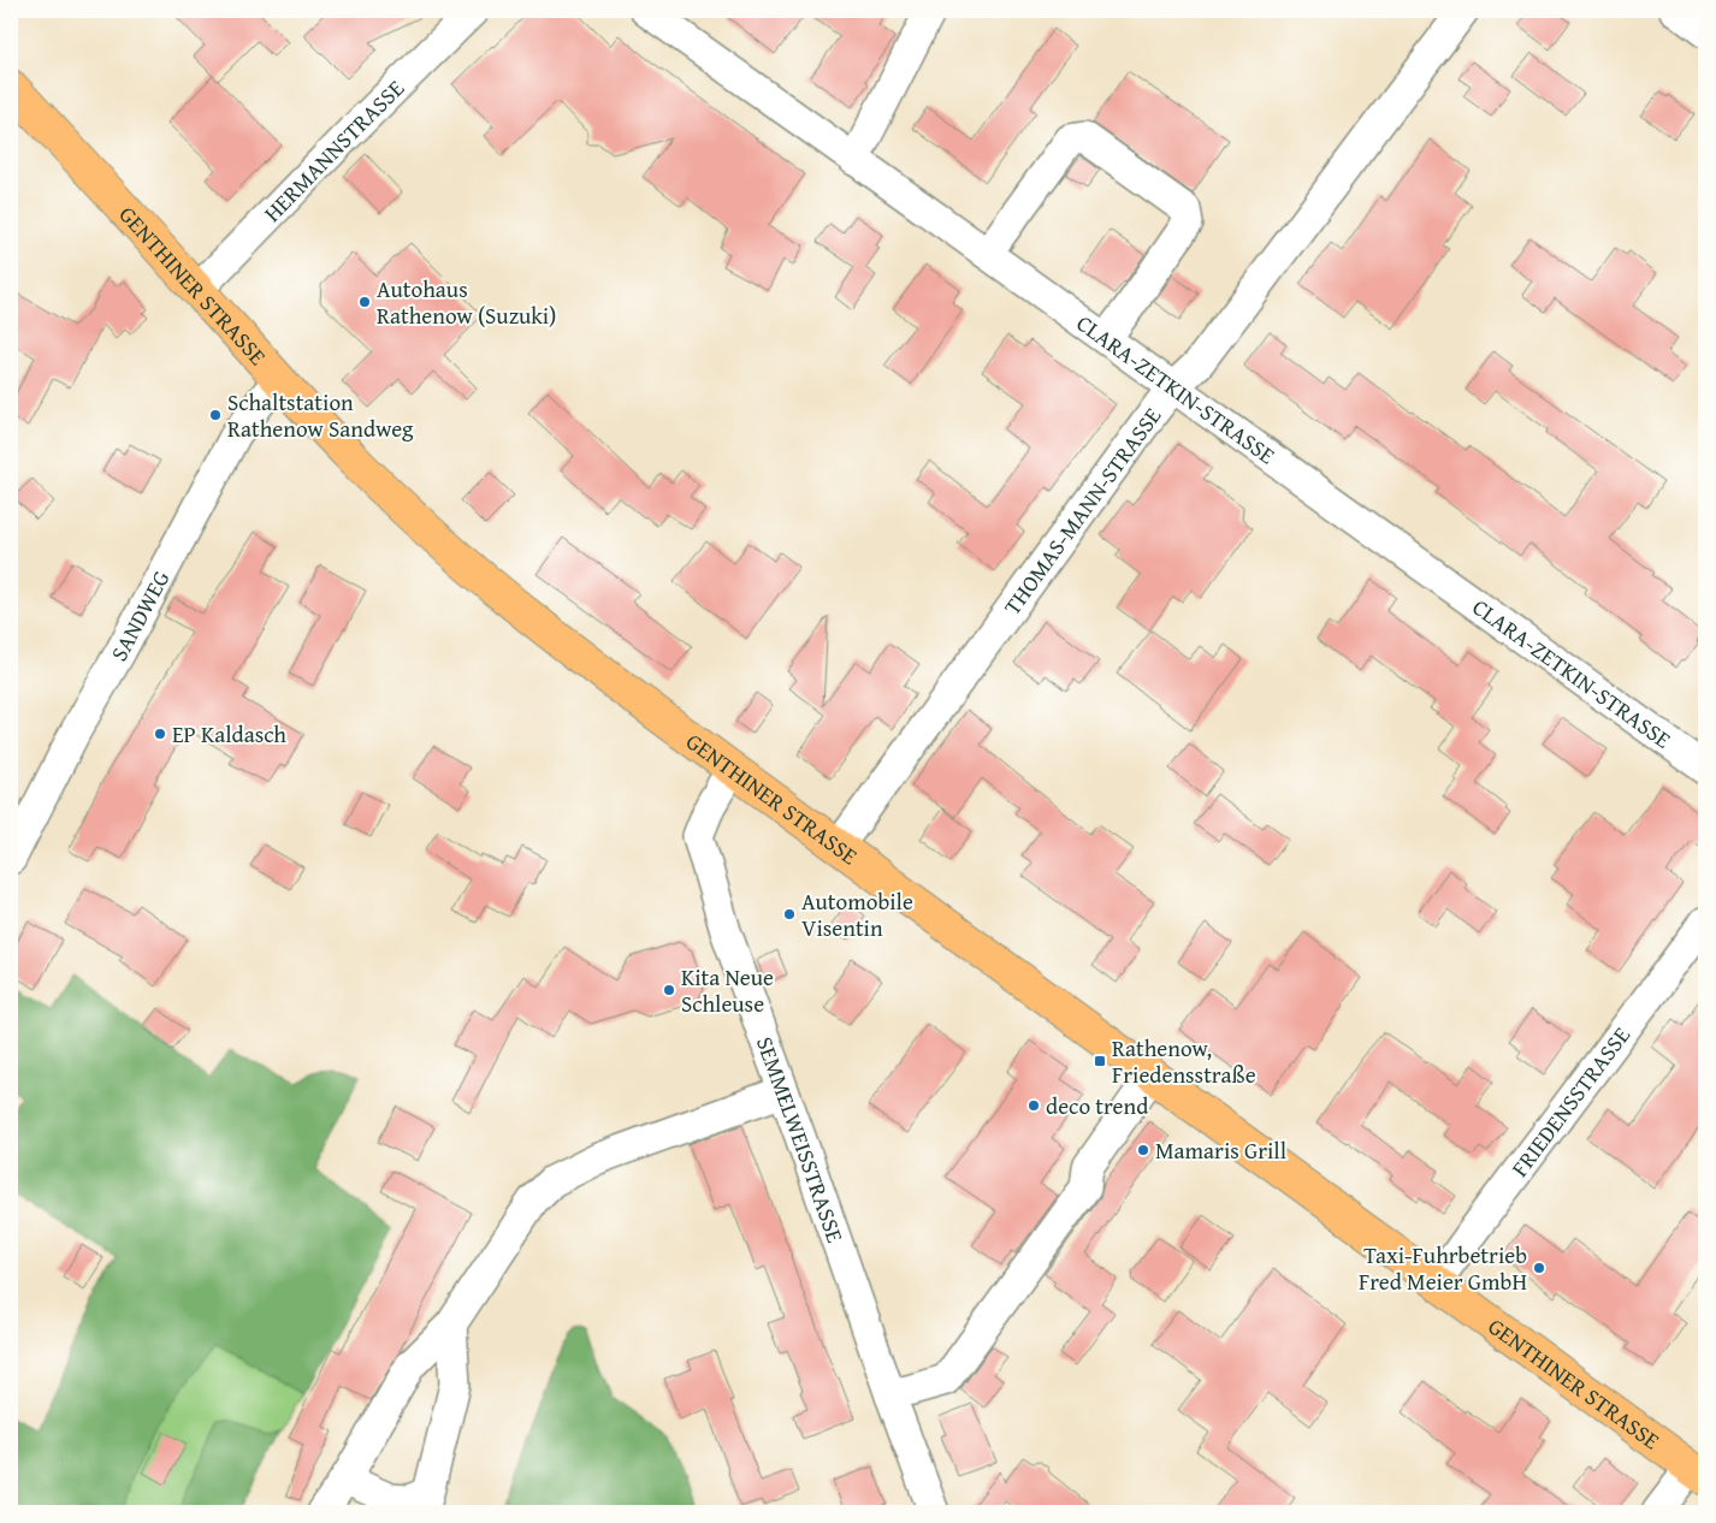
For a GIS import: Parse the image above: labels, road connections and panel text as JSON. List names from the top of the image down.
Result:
{
  "streets": {
    "main road": ["GENTHINER STRASSE"],
    "street": [
      "HERMANNSTRASSE",
      "CLARA-ZETKIN-STRASSE",
      "THOMAS-MANN-STRASSE",
      "SANDWEG",
      "FRIEDENSSTRASSE",
      "SEMMELWEISSTRASSE"
    ]
  },
  "crossings": [
    ["HERMANNSTRASSE", "GENTHINER STRASSE"],
    ["GENTHINER STRASSE", "THOMAS-MANN-STRASSE"],
    ["GENTHINER STRASSE", "SANDWEG"],
    ["GENTHINER STRASSE", "FRIEDENSSTRASSE"],
    ["GENTHINER STRASSE", "SEMMELWEISSTRASSE"],
    ["CLARA-ZETKIN-STRASSE", "THOMAS-MANN-STRASSE"]
  ],
  "places": {
    "other": [
      "Autohaus Rathenow (Suzuki)",
      "Schaltstation Rathenow Sandweg",
      "EP Kaldasch",
      "Automobile Visentin",
      "Kita Neue Schleuse",
      "deco trend",
      "Mamaris Grill",
      "Taxi-Fuhrbetrieb Fred Meier GmbH"
    ],
    "transit": ["Rathenow, Friedensstraße"]
  }
}
